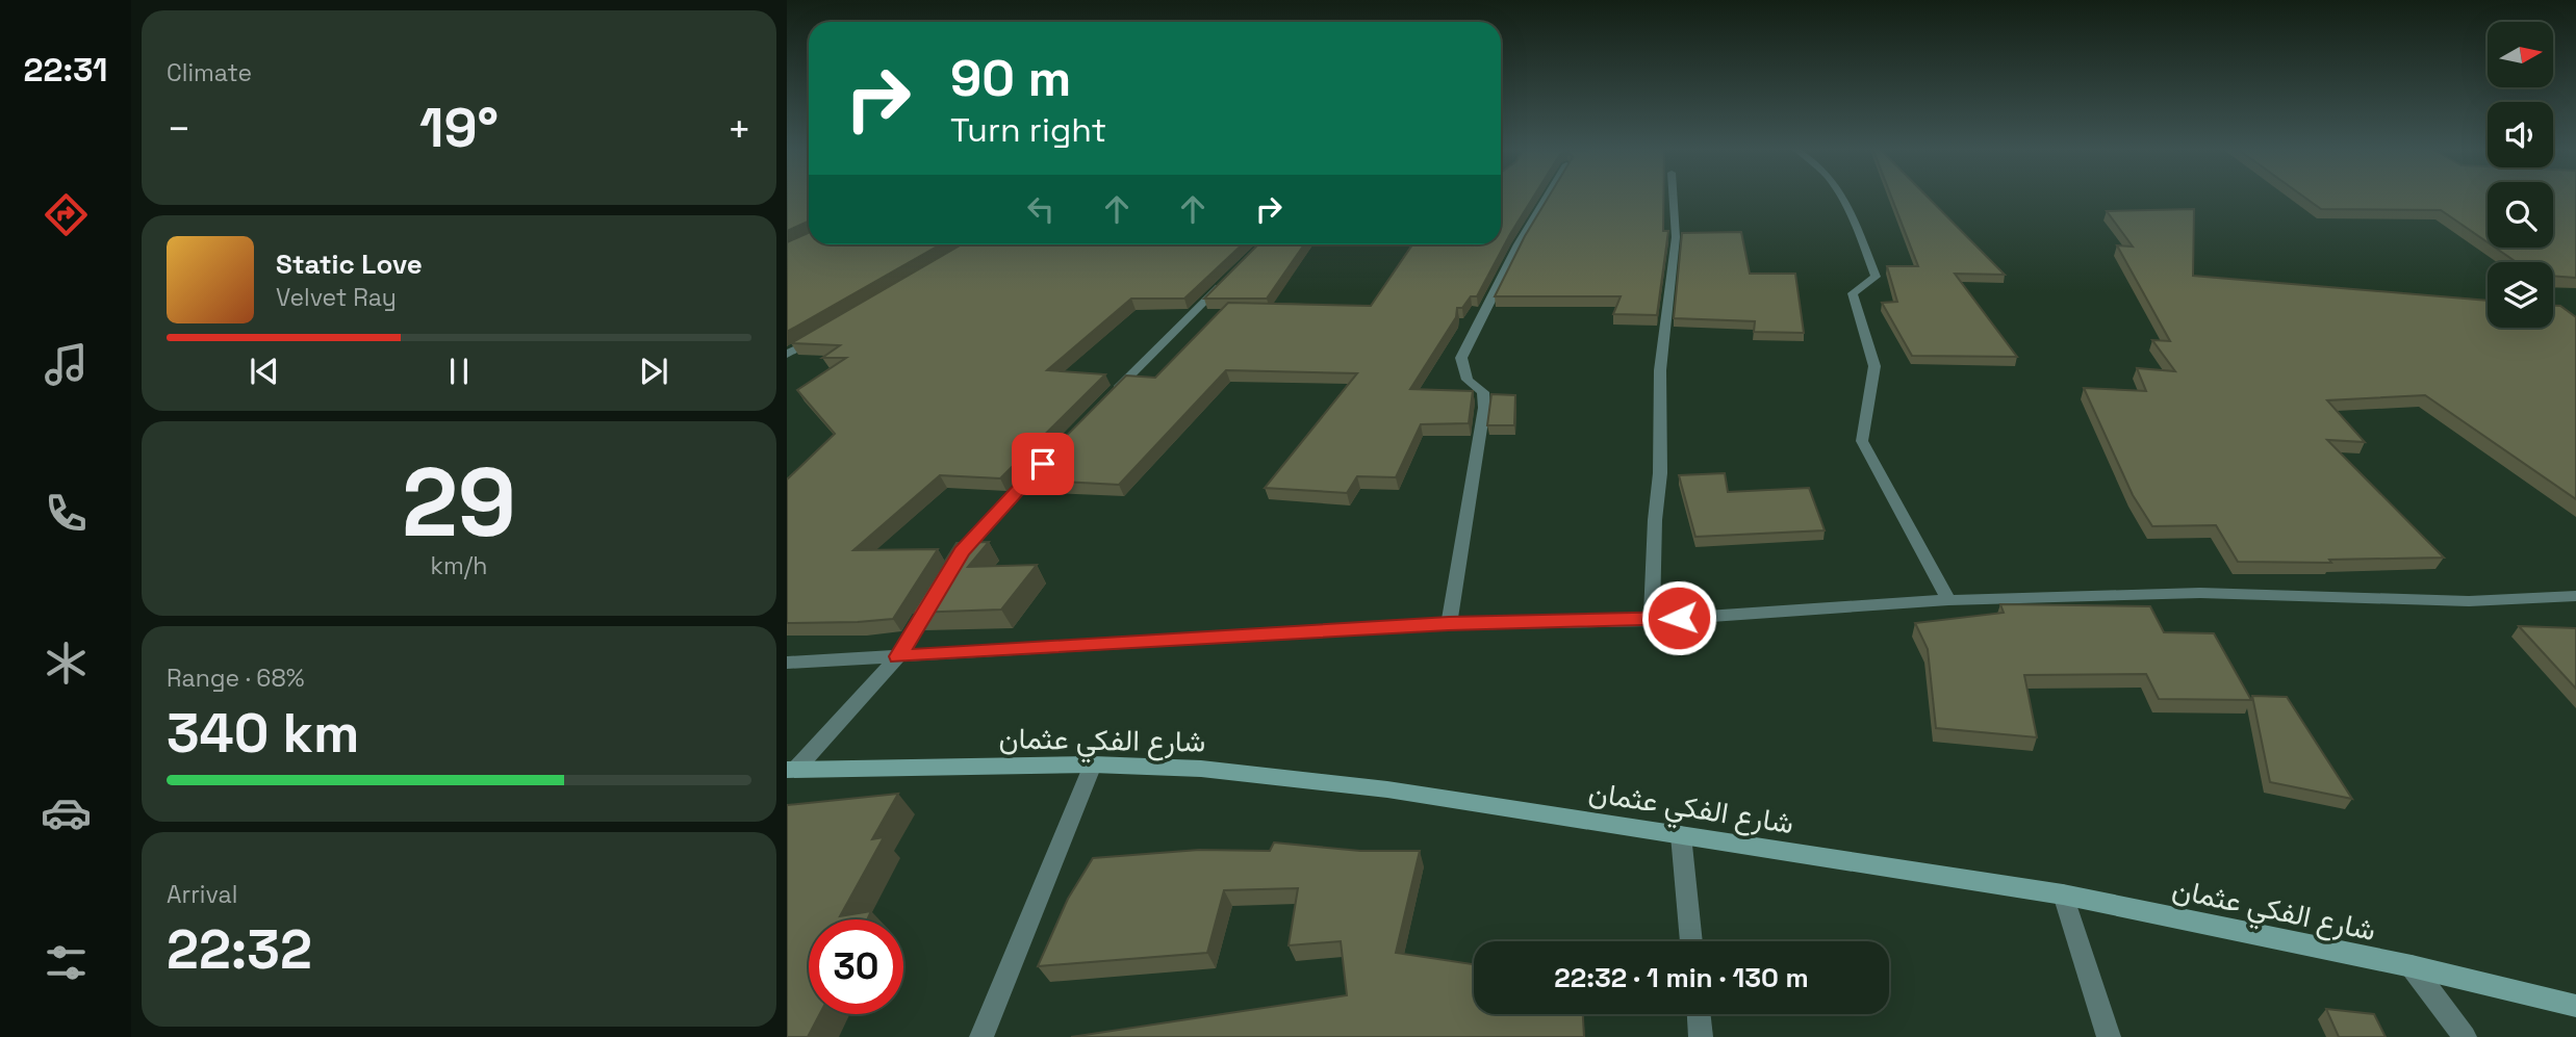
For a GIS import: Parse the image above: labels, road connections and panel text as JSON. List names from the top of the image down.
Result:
{
  "streets": {
    "street": ["شارع الفكي عثمان"]
  },
  "north": "right",
  "page": {
    "tabs": "22:31",
    "tile": [
      "Climate",
      ["29", "km/h"],
      ["Range · 68%", "340 km"],
      ["Arrival", "22:32"]
    ],
    "turn": ["90 m", "Turn right"],
    "heat": ["−", "19°", "+"],
    "song": ["Static Love", "Velvet Ray"],
    "limit": "30",
    "trip": "22:32 · 1 min · 130 m"
  }
}
